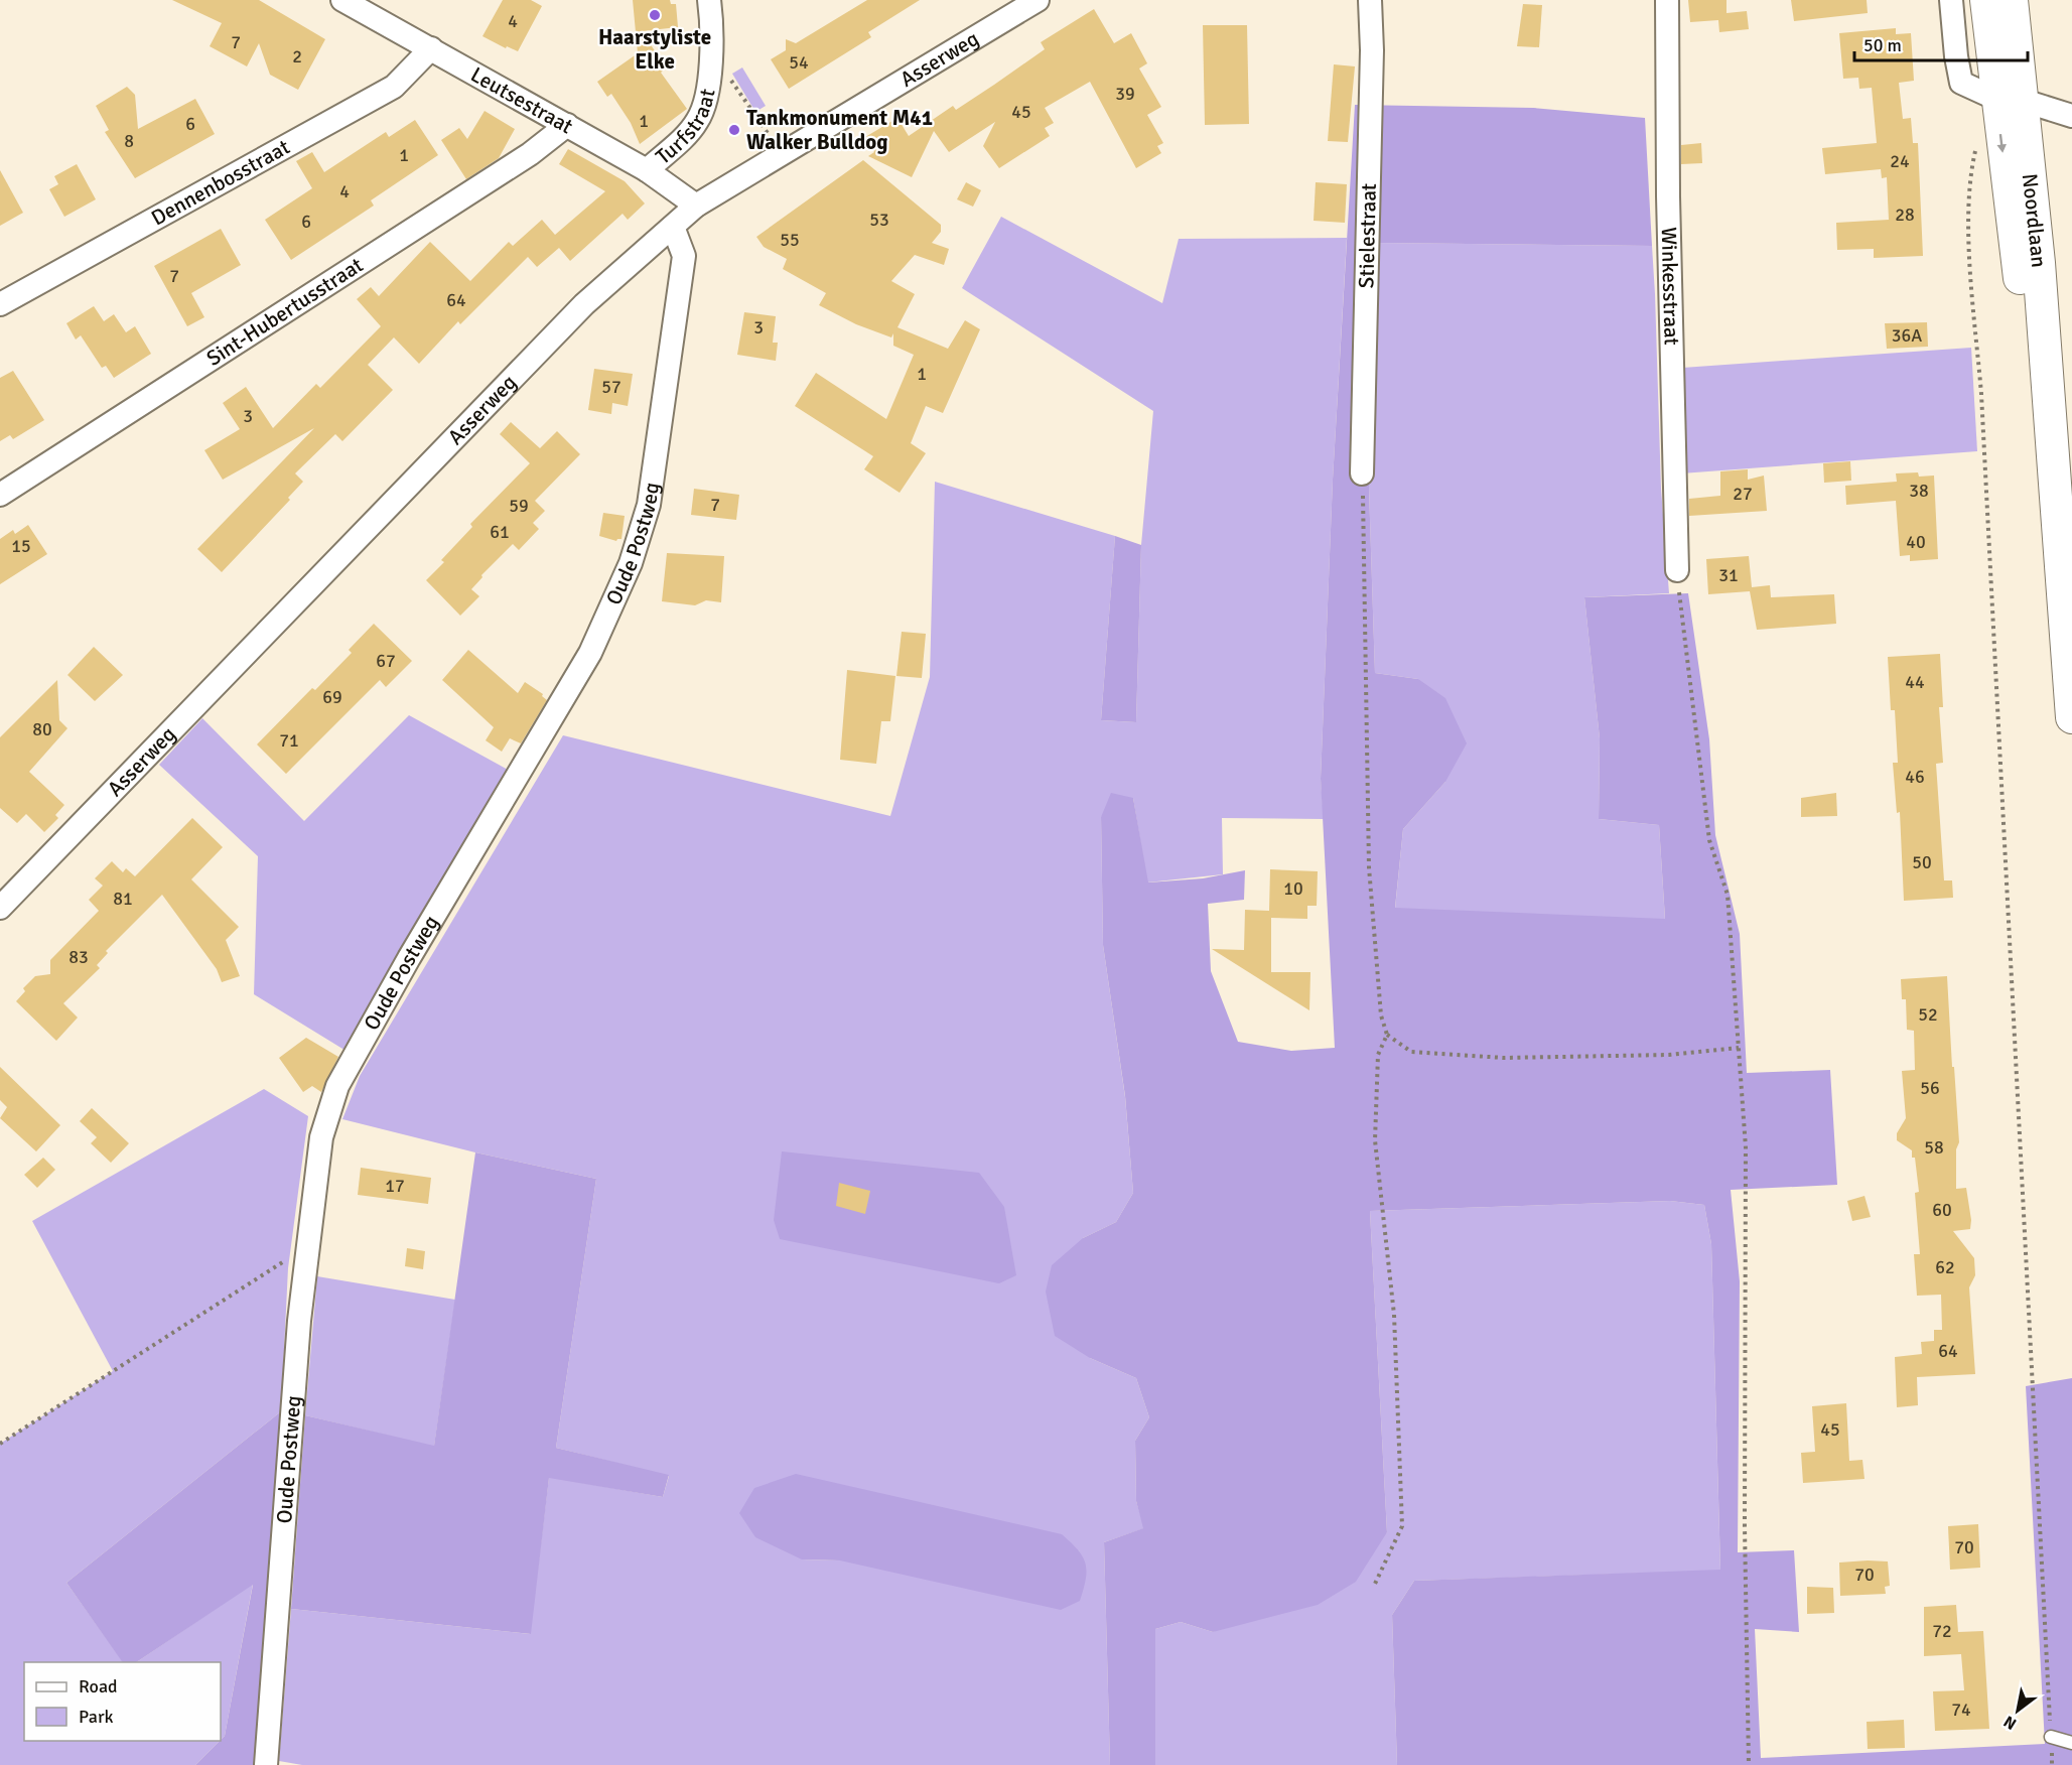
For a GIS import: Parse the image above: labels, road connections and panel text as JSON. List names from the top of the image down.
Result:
{
  "streets": {
    "main road": ["Noordlaan"],
    "street": [
      "Asserweg",
      "Leutsestraat",
      "Turfstraat",
      "Dennenbosstraat",
      "Stielestraat",
      "Winkesstraat",
      "Sint-Hubertusstraat",
      "Oude Postweg"
    ]
  },
  "crossings": [
    ["Asserweg", "Leutsestraat"],
    ["Asserweg", "Oude Postweg"],
    ["Leutsestraat", "Turfstraat"],
    ["Leutsestraat", "Dennenbosstraat"],
    ["Leutsestraat", "Sint-Hubertusstraat"]
  ],
  "places": ["Haarstyliste Elke", "Tankmonument M41 Walker Bulldog"],
  "house_numbers": [
    "4",
    "7",
    "2",
    "54",
    "39",
    "45",
    "1",
    "6",
    "8",
    "1",
    "24",
    "4",
    "28",
    "53",
    "6",
    "55",
    "7",
    "64",
    "3",
    "36A",
    "1",
    "57",
    "3",
    "38",
    "27",
    "7",
    "59",
    "61",
    "40",
    "15",
    "31",
    "67",
    "44",
    "69",
    "80",
    "71",
    "46",
    "50",
    "10",
    "81",
    "83",
    "52",
    "56",
    "58",
    "17",
    "60",
    "62",
    "64",
    "45",
    "70",
    "70",
    "72",
    "74"
  ],
  "legend": ["Road", "Park"],
  "scale_bar": "50 m",
  "north": "bottom left"
}
